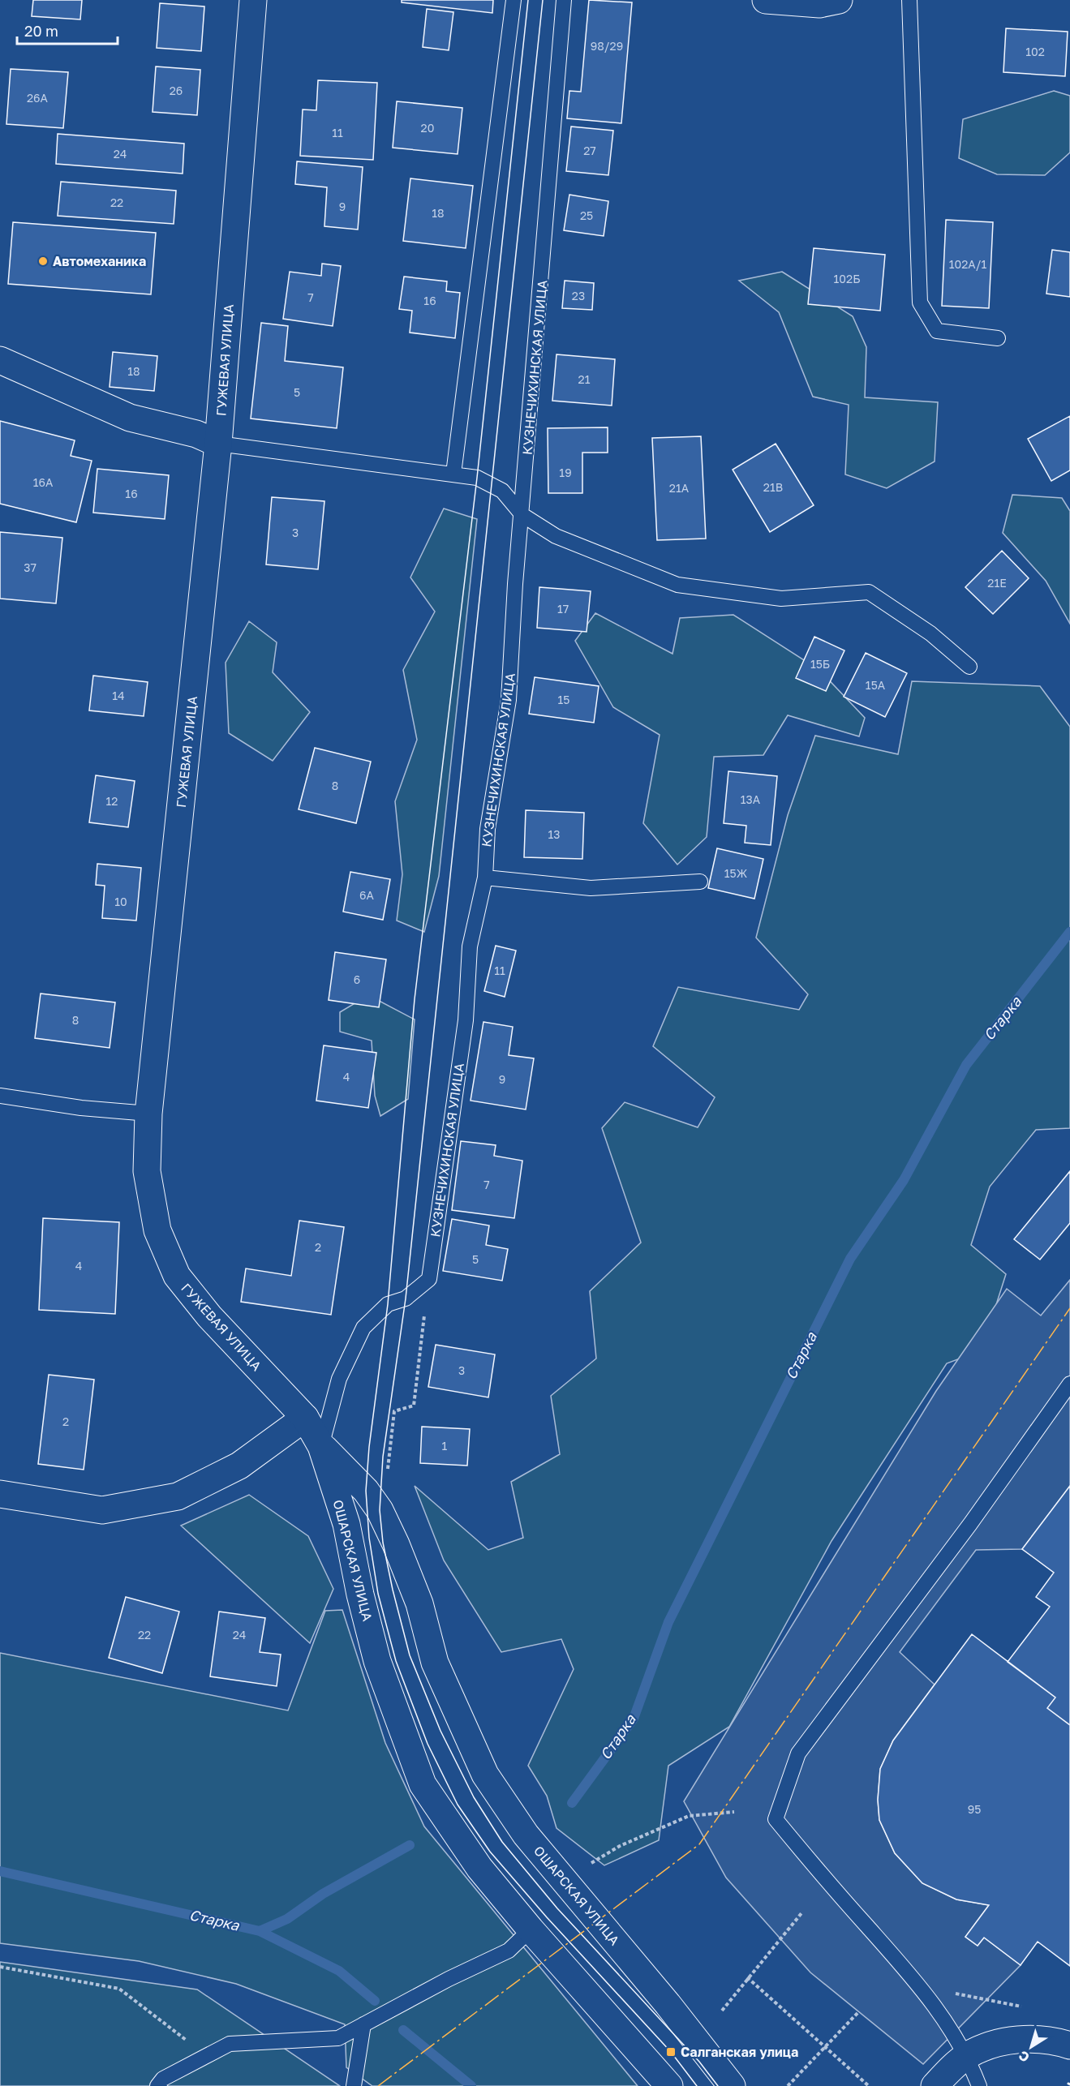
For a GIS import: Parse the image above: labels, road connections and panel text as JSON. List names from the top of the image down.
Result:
{
  "streets": {
    "street": ["ГУЖЕВАЯ УЛИЦА", "ОШАРСКАЯ УЛИЦА"],
    "lane": ["КУЗНЕЧИХИНСКАЯ УЛИЦА"]
  },
  "crossings": [
    ["ГУЖЕВАЯ УЛИЦА", "ОШАРСКАЯ УЛИЦА"]
  ],
  "water": ["Старка"],
  "places": {
    "other": ["Автомеханика"],
    "transit": ["Салганская улица"]
  },
  "house_numbers": [
    "98/29",
    "102",
    "26",
    "26А",
    "20",
    "11",
    "27",
    "24",
    "22",
    "9",
    "18",
    "25",
    "102А/1",
    "102Б",
    "23",
    "7",
    "16",
    "18",
    "21",
    "5",
    "19",
    "16А",
    "21В",
    "21А",
    "16",
    "3",
    "37",
    "21Е",
    "17",
    "15Б",
    "15А",
    "14",
    "15",
    "8",
    "13А",
    "12",
    "13",
    "15Ж",
    "6А",
    "10",
    "11",
    "6",
    "8",
    "4",
    "9",
    "7",
    "2",
    "5",
    "4",
    "3",
    "2",
    "1",
    "22",
    "24",
    "95"
  ],
  "scale_bar": "20 m",
  "north": "bottom left"
}
